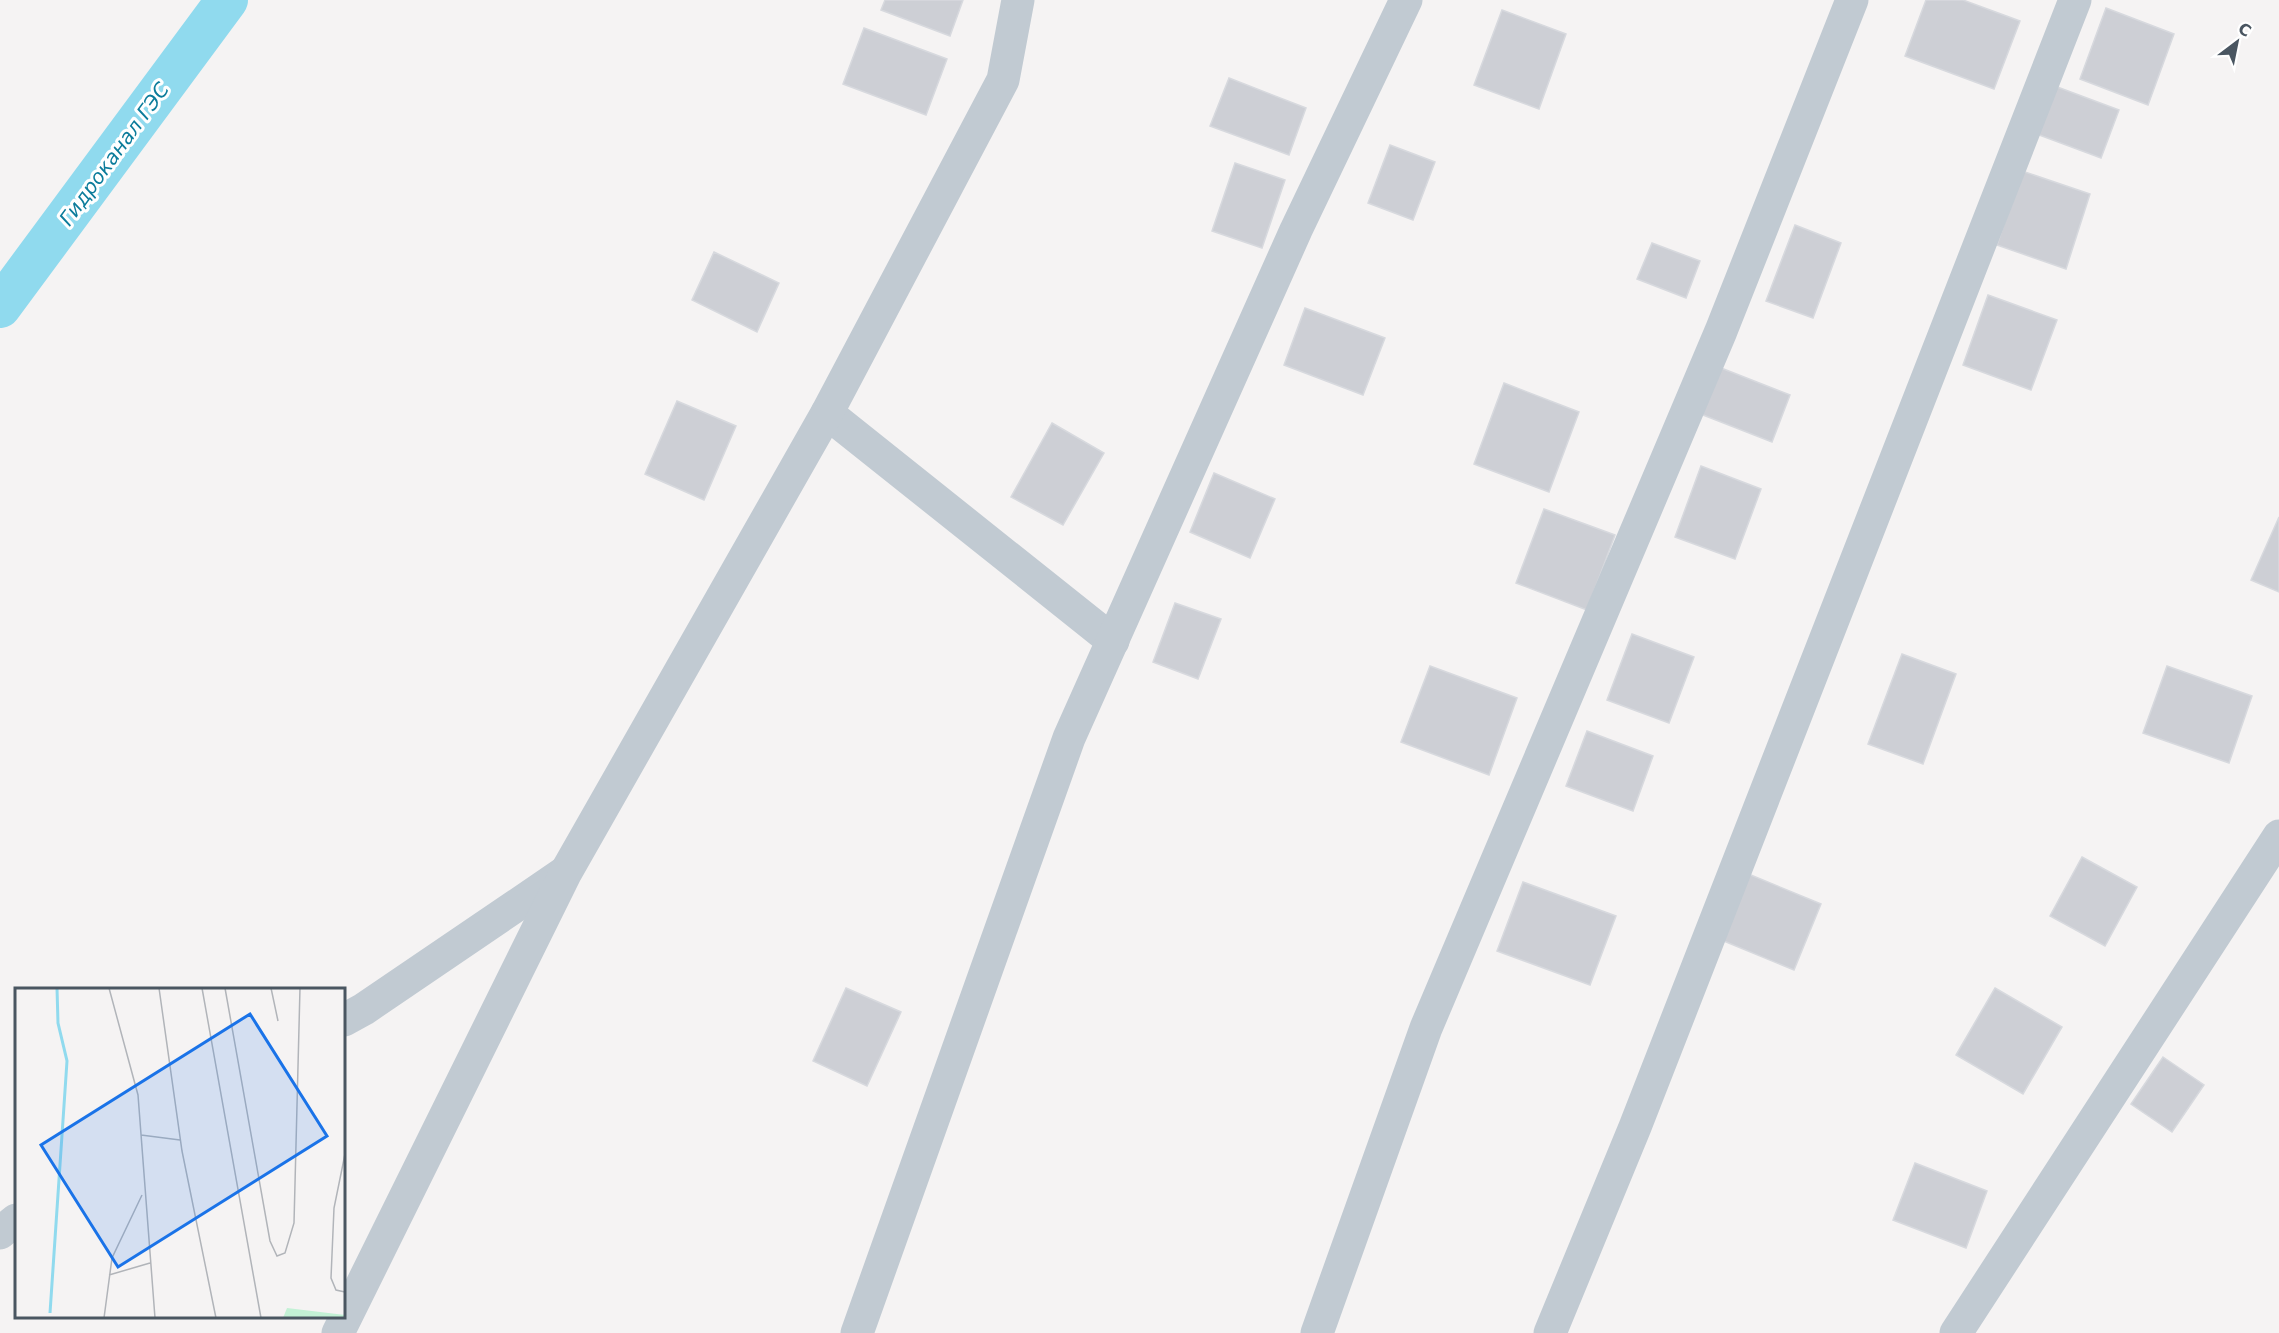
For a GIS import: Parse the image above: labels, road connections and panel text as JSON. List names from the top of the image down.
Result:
{
  "water": ["Гидроканал ГЭС"],
  "north": "top right"
}
